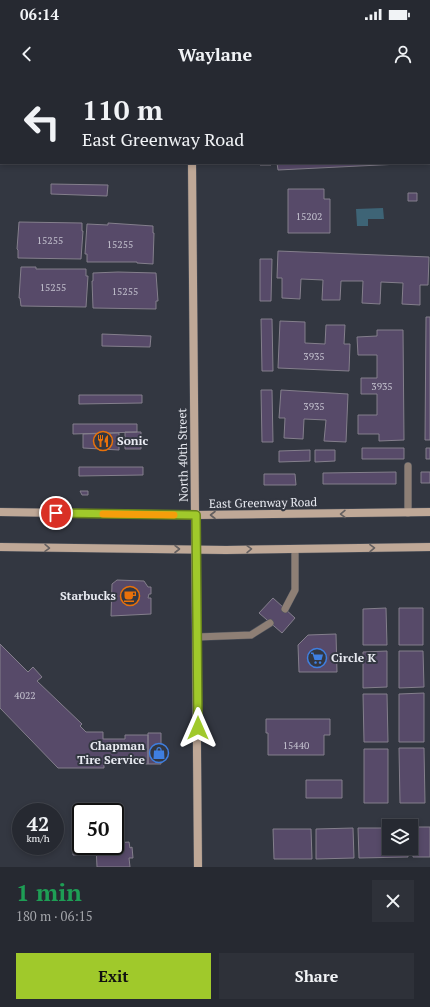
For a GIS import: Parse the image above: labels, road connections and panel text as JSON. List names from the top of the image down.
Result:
{
  "streets": {
    "main road": ["North 40th Street", "East Greenway Road"]
  },
  "crossings": [
    ["North 40th Street", "East Greenway Road"]
  ],
  "places": {
    "restaurant": ["Sonic"],
    "cafe": ["Starbucks"],
    "supermarket": ["Circle K"],
    "shop": ["Chapman Tire Service"]
  },
  "house_numbers": [
    "15202",
    "15255",
    "15255",
    "15255",
    "15255",
    "3935",
    "3935",
    "3935",
    "4022",
    "15440"
  ],
  "page": {
    "status": "06:14",
    "header": "Waylane",
    "turn": ["110 m", "East Greenway Road"],
    "speed": "42 km/h",
    "limit": "50",
    "heading": ["1 min", "180 m · 06:15"],
    "buttons": ["Exit", "Share"]
  }
}
